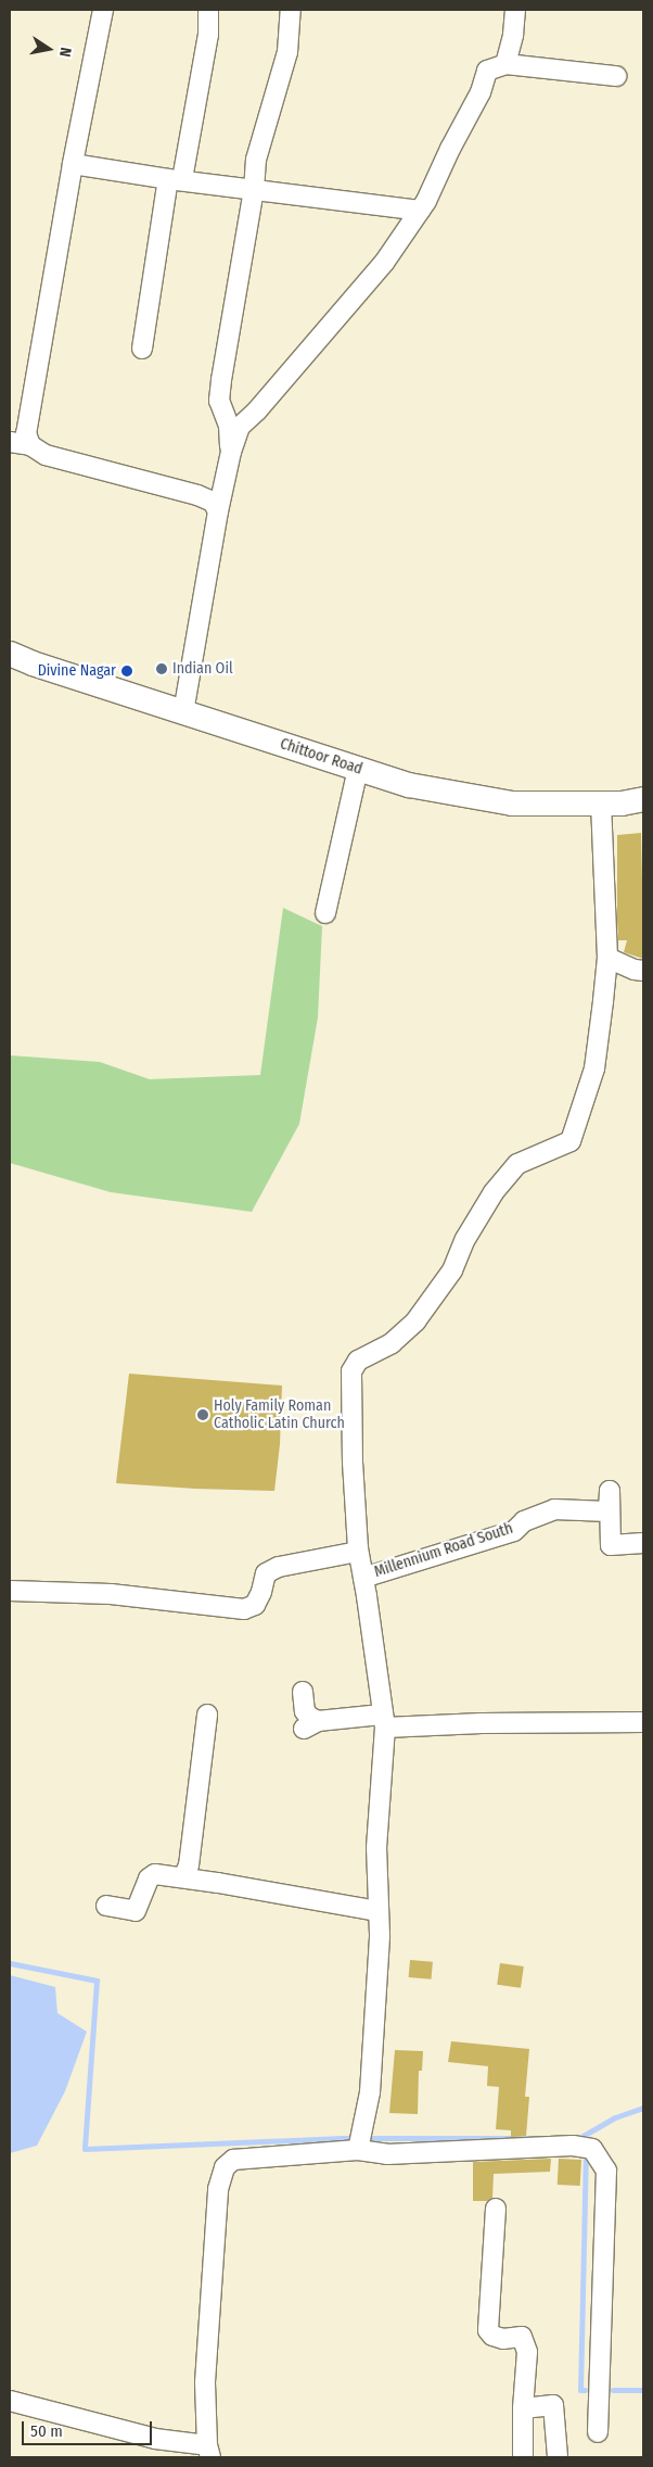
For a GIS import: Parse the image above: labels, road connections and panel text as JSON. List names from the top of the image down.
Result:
{
  "streets": {
    "main road": ["Chittoor Road"],
    "street": ["Millennium Road South"]
  },
  "places": ["Indian Oil", "Divine Nagar", "Holy Family Roman Catholic Latin Church"],
  "scale_bar": "50 m",
  "north": "right"
}
